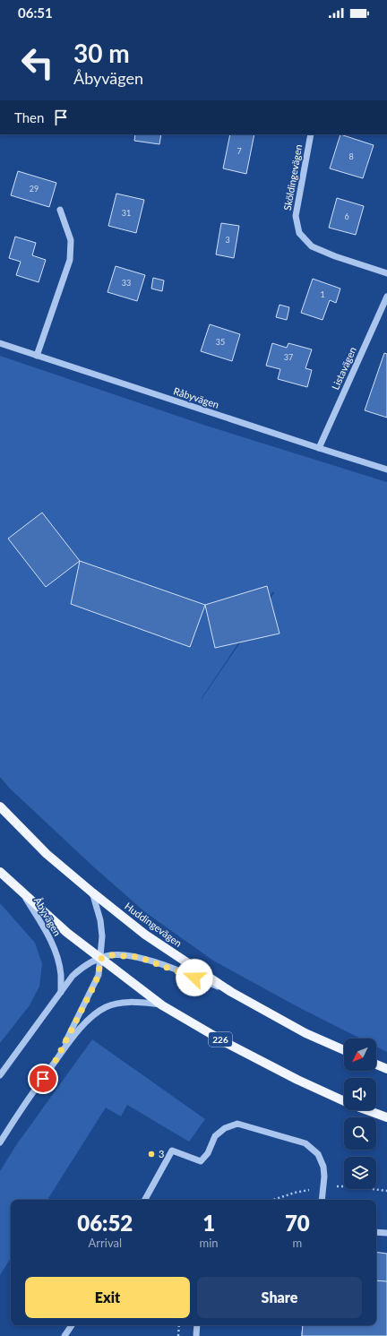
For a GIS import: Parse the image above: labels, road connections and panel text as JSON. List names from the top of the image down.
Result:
{
  "streets": {
    "main road": ["Huddingevägen", "226"],
    "street": [
      "Sköldingevägen",
      "Listavägen",
      "Råbyvägen",
      "Åbyvägen"
    ]
  },
  "crossings": [
    ["Listavägen", "Råbyvägen"],
    ["Åbyvägen", "226"]
  ],
  "places": ["3"],
  "house_numbers": [
    "7",
    "8",
    "29",
    "31",
    "6",
    "3",
    "33",
    "1",
    "35",
    "37"
  ],
  "north": "bottom left",
  "page": {
    "status": "06:51",
    "turn": ["30 m", "Åbyvägen"],
    "then": "Then",
    "eta": [
      "06:52",
      "Arrival",
      "1",
      "min",
      "70",
      "m"
    ],
    "buttons": ["Exit", "Share"]
  }
}
